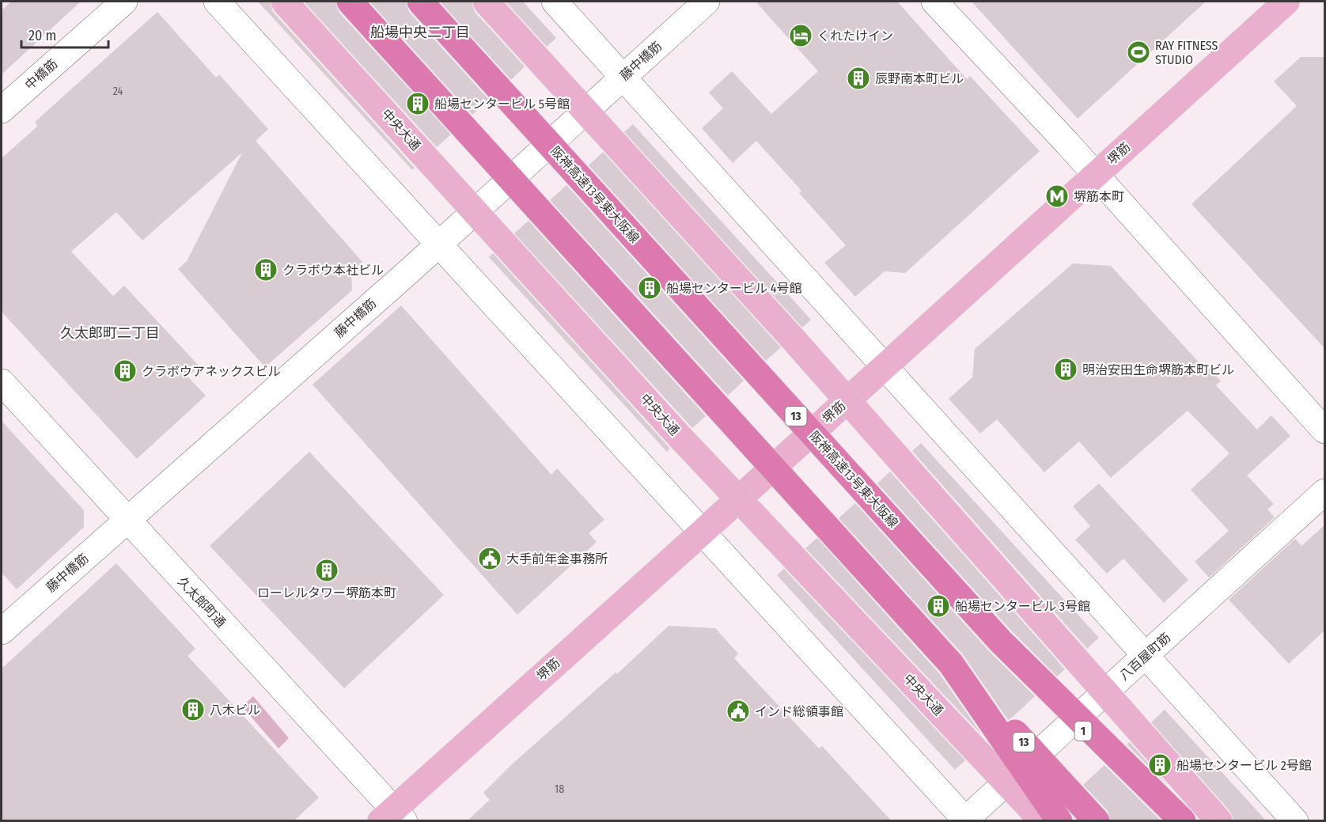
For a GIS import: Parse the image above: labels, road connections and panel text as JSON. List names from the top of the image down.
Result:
{
  "streets": {
    "highway": ["阪神高速13号東大阪線", "13", "1"],
    "main road": ["中央大通", "堺筋"],
    "street": [
      "藤中橋筋",
      "中橋筋",
      "久太郎町通",
      "八百屋町筋"
    ]
  },
  "crossings": [
    ["藤中橋筋", "久太郎町通"],
    ["堺筋", "久太郎町通"],
    ["阪神高速13号東大阪線", "1"]
  ],
  "districts": ["船場中央二丁目", "久太郎町二丁目"],
  "places": {
    "hotel": ["くれたけイン"],
    "sports": ["RAY FITNESS STUDIO"],
    "building": [
      "辰野南本町ビル",
      "船場センタービル 5号館",
      "クラボウ本社ビル",
      "船場センタービル 4号館",
      "明治安田生命堺筋本町ビル",
      "クラボウアネックスビル",
      "ローレルタワー堺筋本町",
      "船場センタービル 3号館",
      "八木ビル",
      "船場センタービル 2号館"
    ],
    "metro station": ["堺筋本町"],
    "public building": ["大手前年金事務所", "インド総領事館"]
  },
  "house_numbers": ["24", "18"],
  "scale_bar": "20 m"
}
